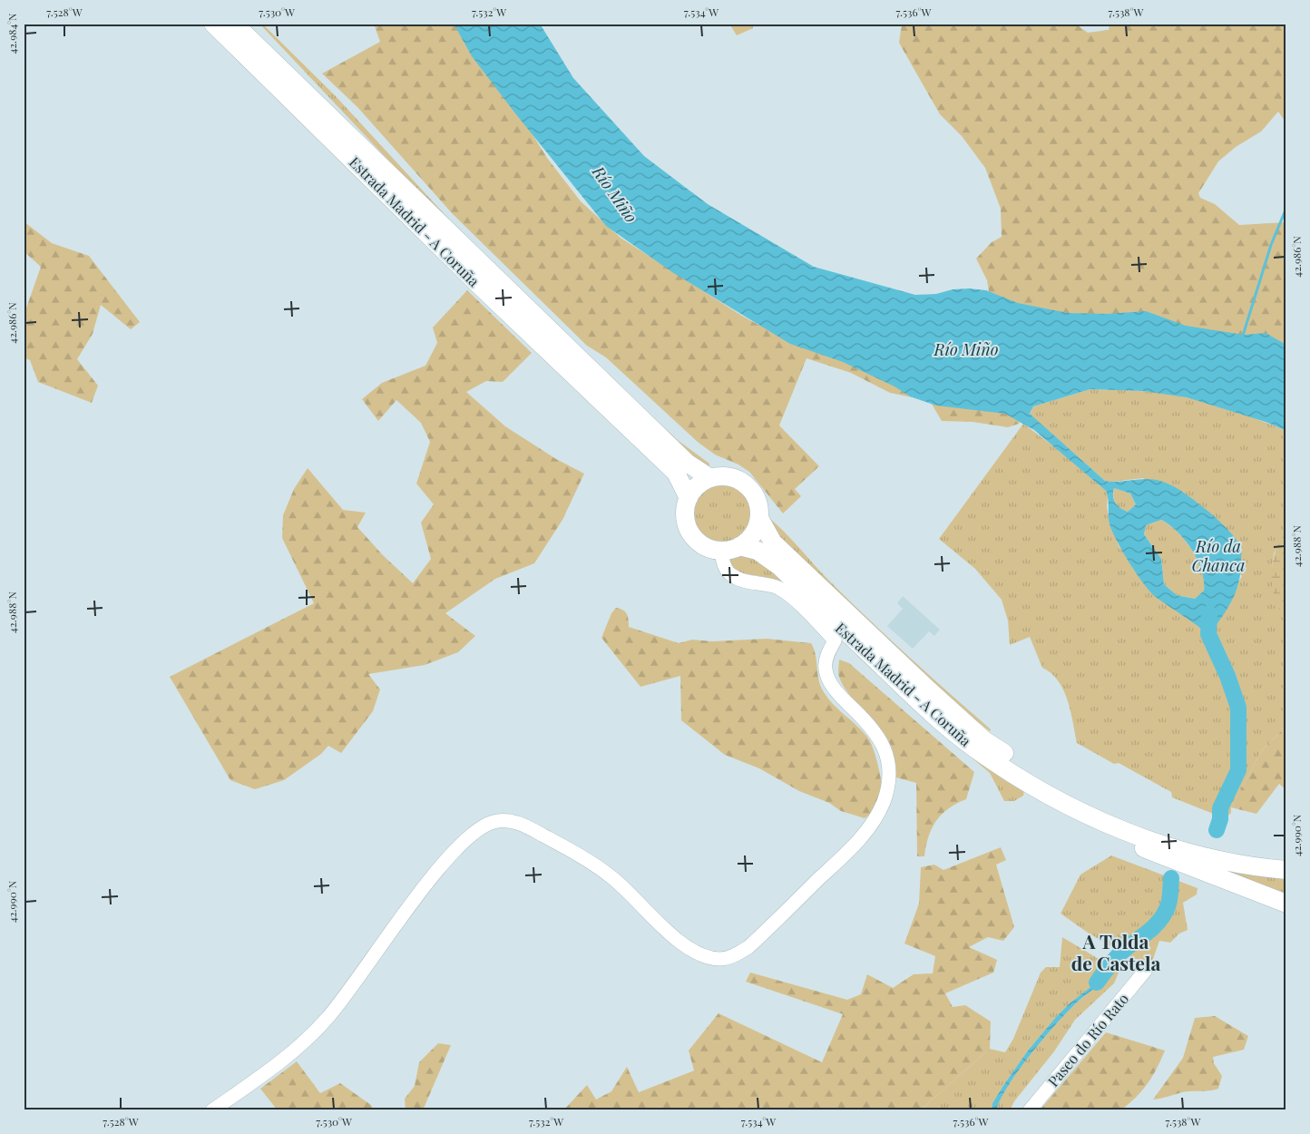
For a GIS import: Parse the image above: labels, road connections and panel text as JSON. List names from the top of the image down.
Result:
{
  "streets": {
    "highway": ["Estrada Madrid - A Coruña"],
    "street": ["Paseo do Río Rato"]
  },
  "districts": ["A Tolda de Castela"],
  "water": ["Río Miño", "Río da Chanca"],
  "coordinates": [
    "7.528°W",
    "7.530°W",
    "7.532°W",
    "7.534°W",
    "7.536°W",
    "7.538°W",
    "42.984°N",
    "42.986°N",
    "42.988°N",
    "42.990°N"
  ]
}
